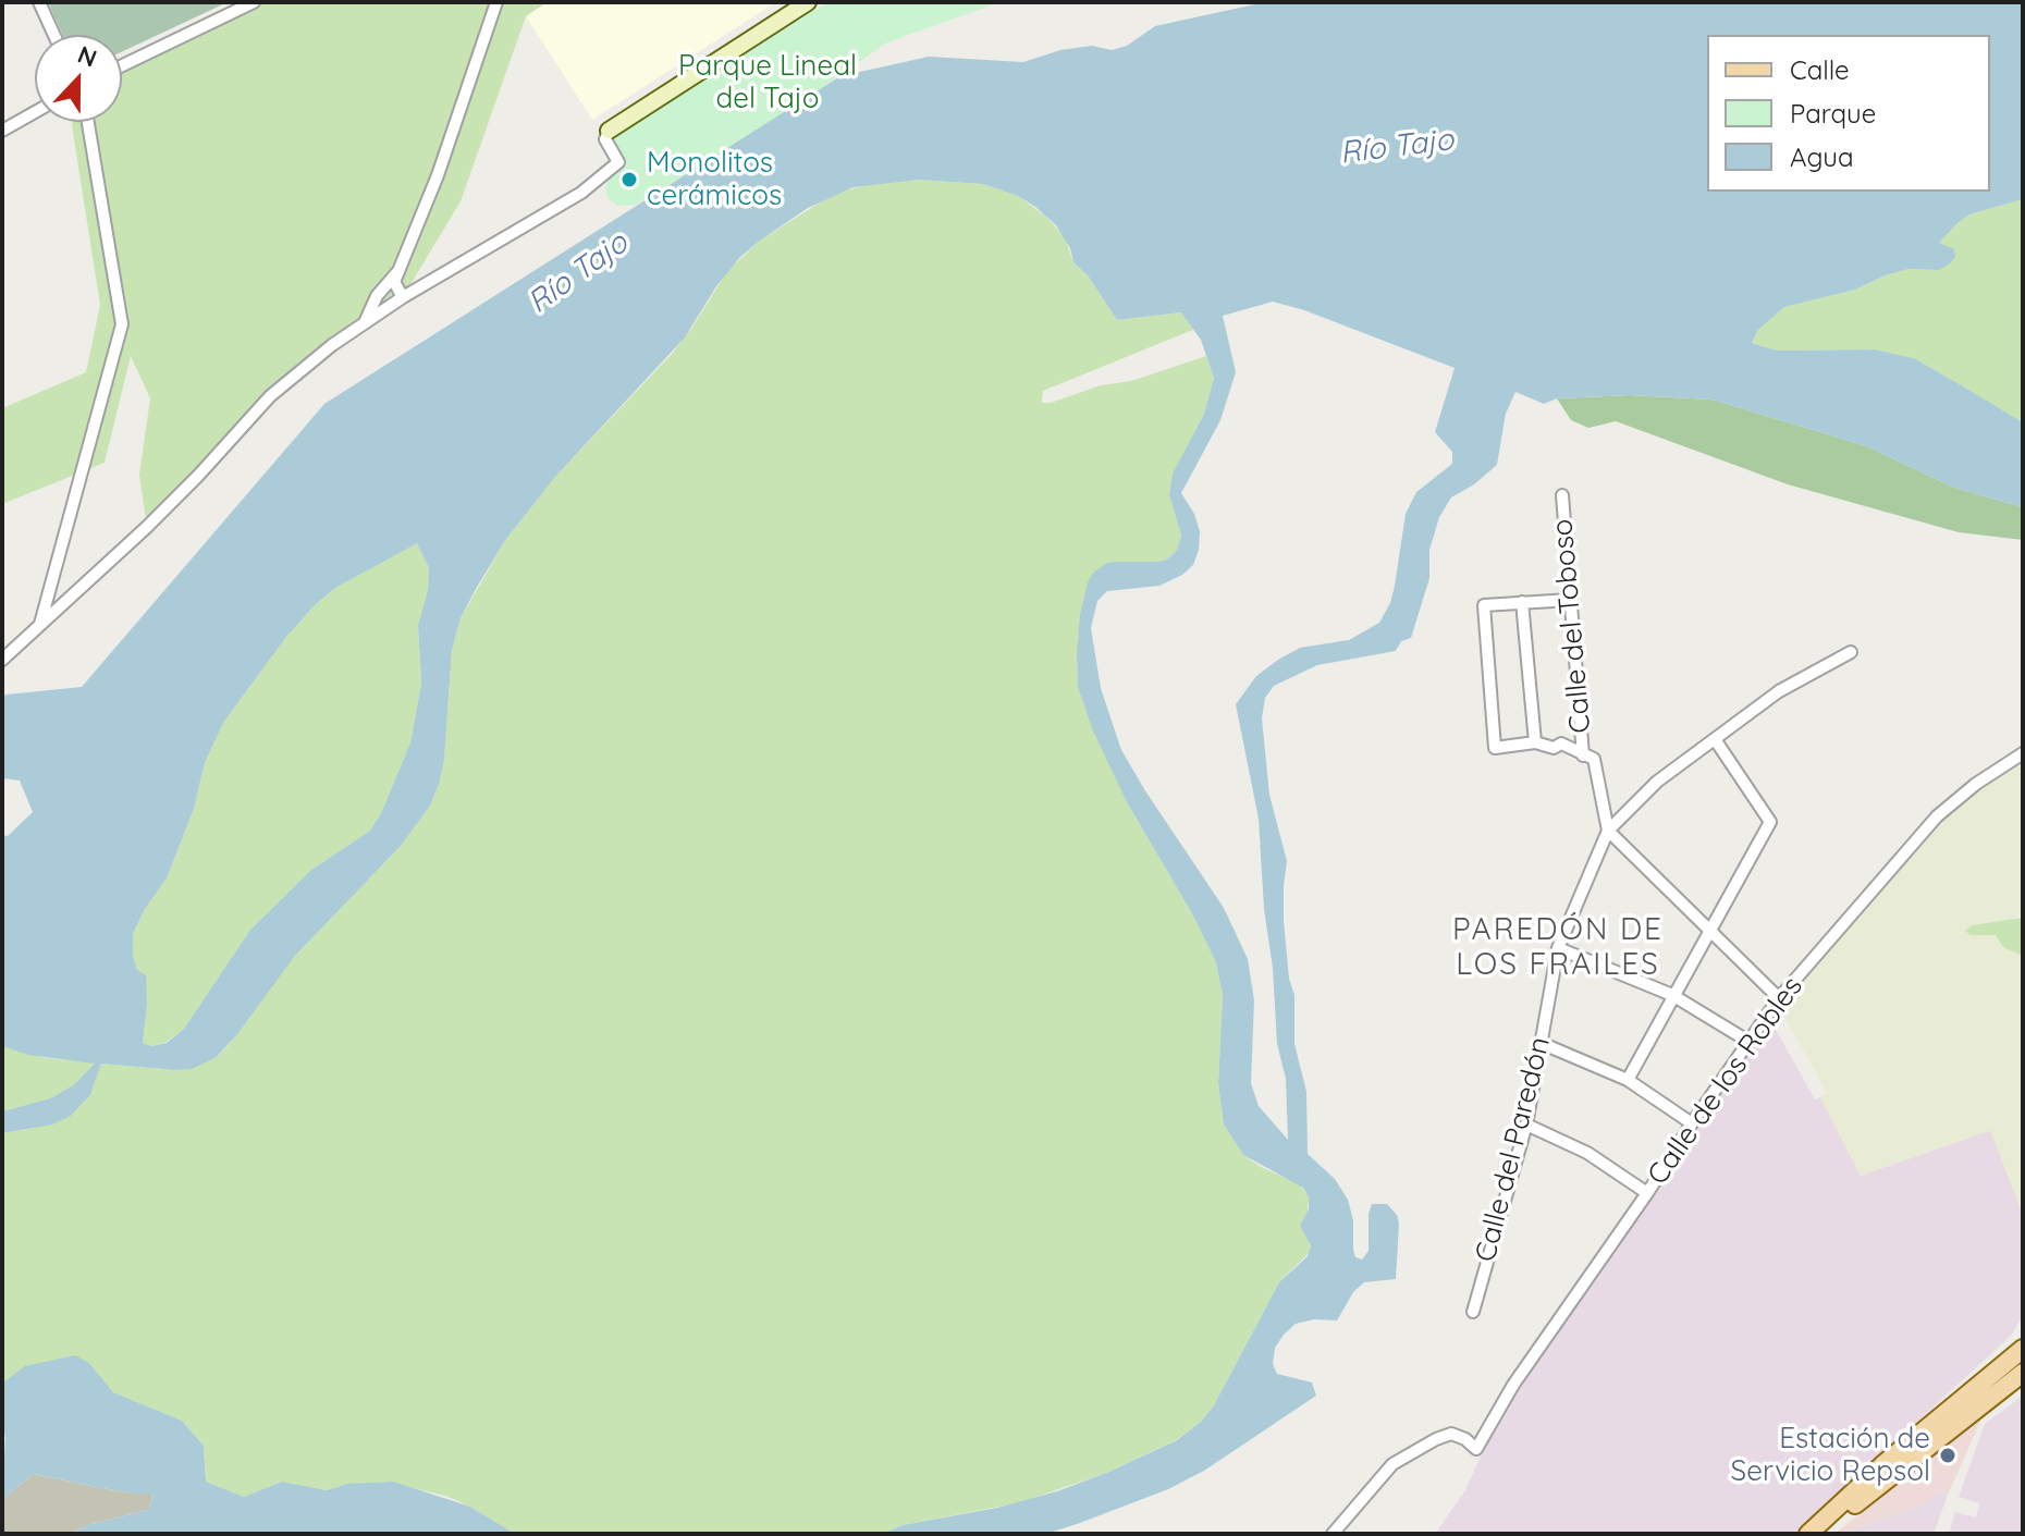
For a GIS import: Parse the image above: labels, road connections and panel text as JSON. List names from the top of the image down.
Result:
{
  "streets": {
    "street": ["Calle del Toboso", "Calle de los Robles", "Calle del Paredón"]
  },
  "districts": ["PAREDÓN DE LOS FRAILES"],
  "water": ["Río Tajo"],
  "parks": ["Parque Lineal del Tajo"],
  "places": ["Monolitos cerámicos", "Estación de Servicio Repsol"],
  "legend": ["Calle", "Parque", "Agua"],
  "north": "top"
}
